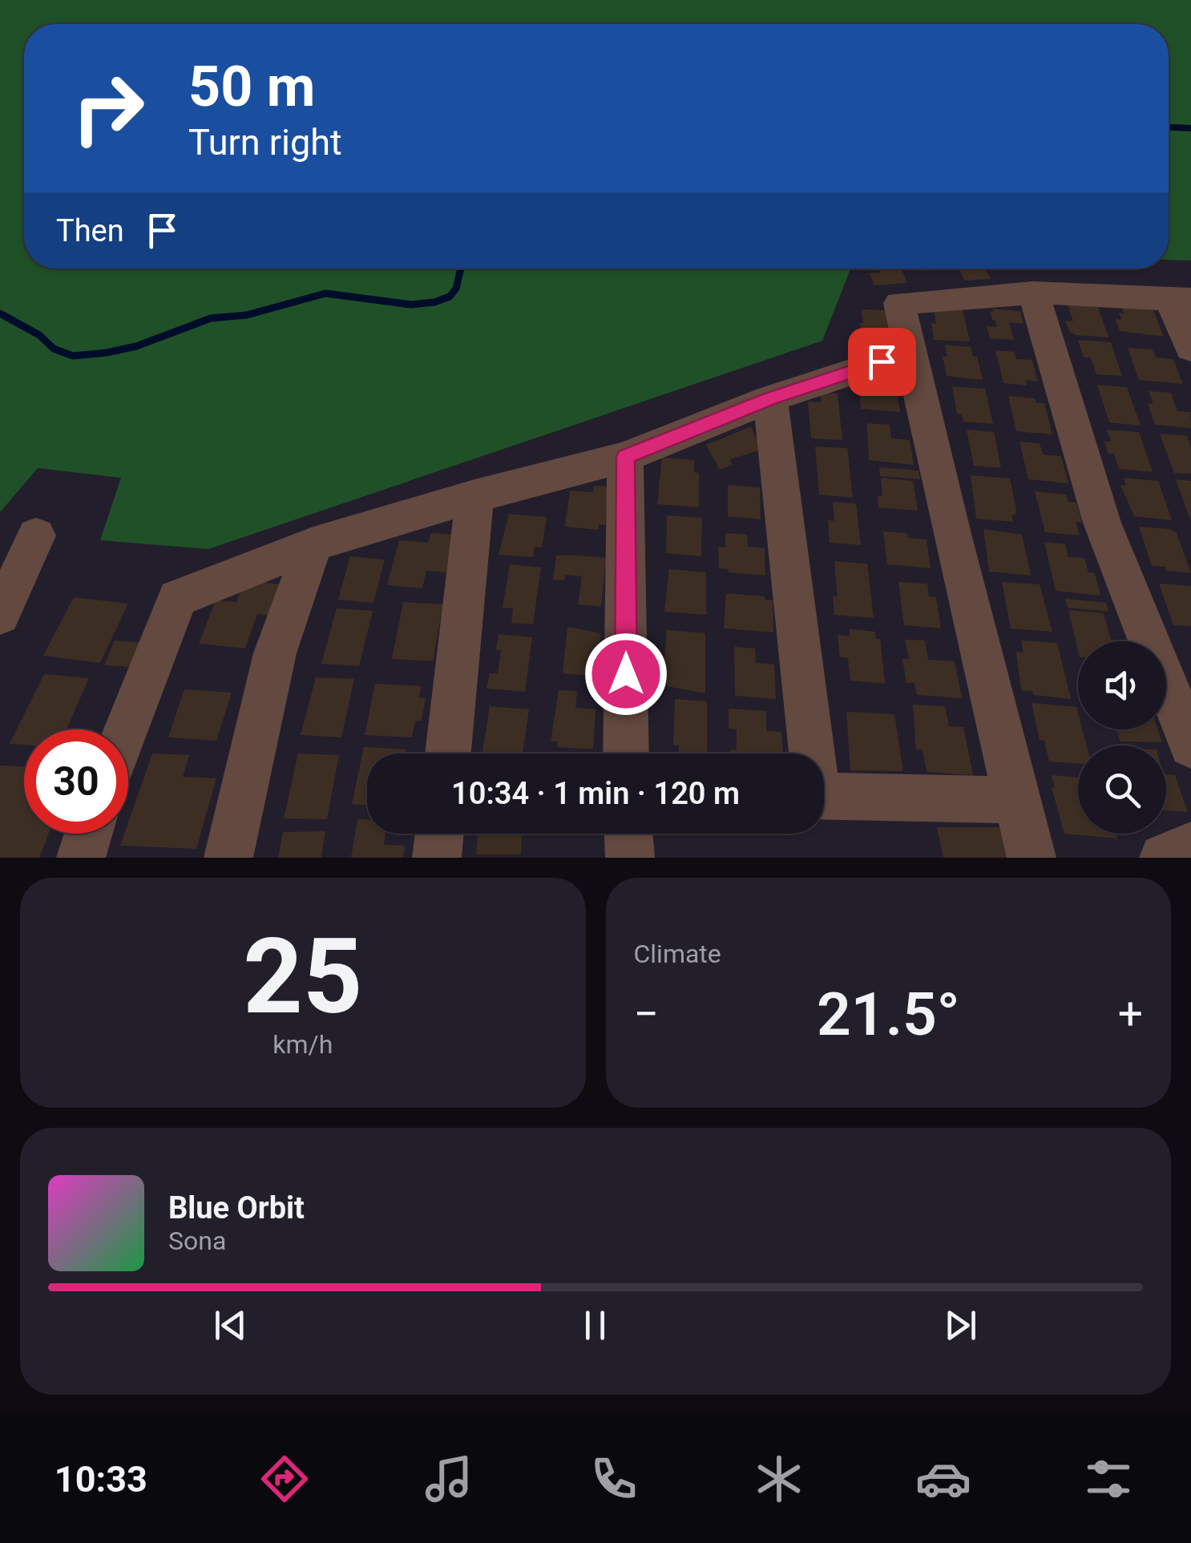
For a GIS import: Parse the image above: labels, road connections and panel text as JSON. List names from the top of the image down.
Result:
{
  "page": {
    "turn": ["50 m", "Turn right"],
    "then": "Then",
    "limit": "30",
    "trip": "10:34 · 1 min · 120 m",
    "tile": [
      ["25", "km/h"],
      "Climate"
    ],
    "heat": ["−", "21.5°", "+"],
    "song": ["Blue Orbit", "Sona"],
    "tabs": "10:33"
  }
}
